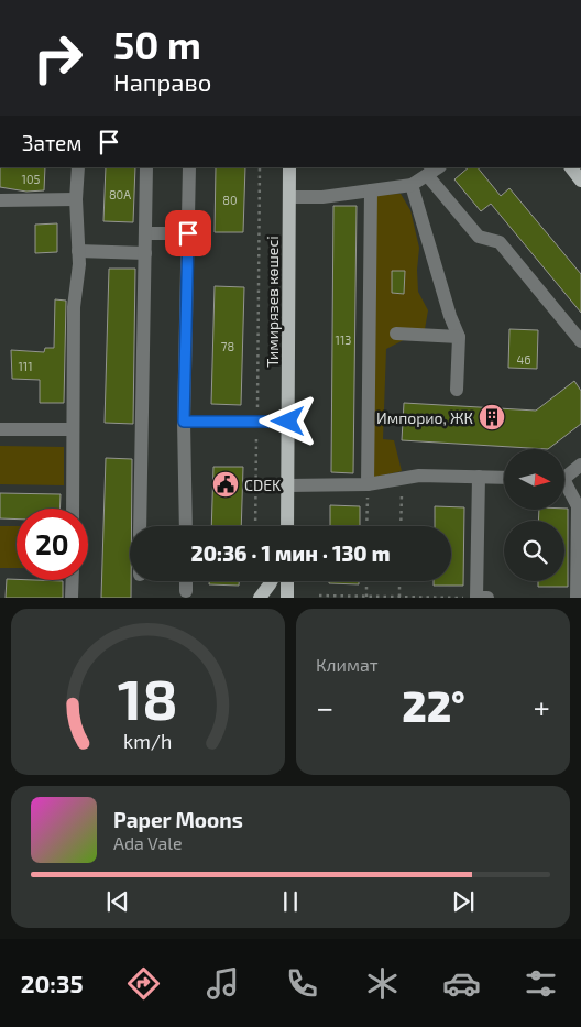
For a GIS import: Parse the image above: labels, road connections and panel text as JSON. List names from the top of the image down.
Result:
{
  "streets": {
    "main road": ["Тимирязев көшесі"]
  },
  "places": {
    "building": ["Импорио, ЖК"],
    "public building": ["CDEK"]
  },
  "house_numbers": [
    "105",
    "80А",
    "80",
    "113",
    "78",
    "46",
    "111"
  ],
  "north": "right",
  "page": {
    "turn": ["50 m", "Направо"],
    "then": "Затем",
    "limit": "20",
    "trip": "20:36 · 1 мин · 130 m",
    "tile": "Климат",
    "heat": ["−", "22°", "+"],
    "song": ["Paper Moons", "Ada Vale"],
    "tabs": "20:35",
    "gauge": ["18", "km/h"]
  }
}
